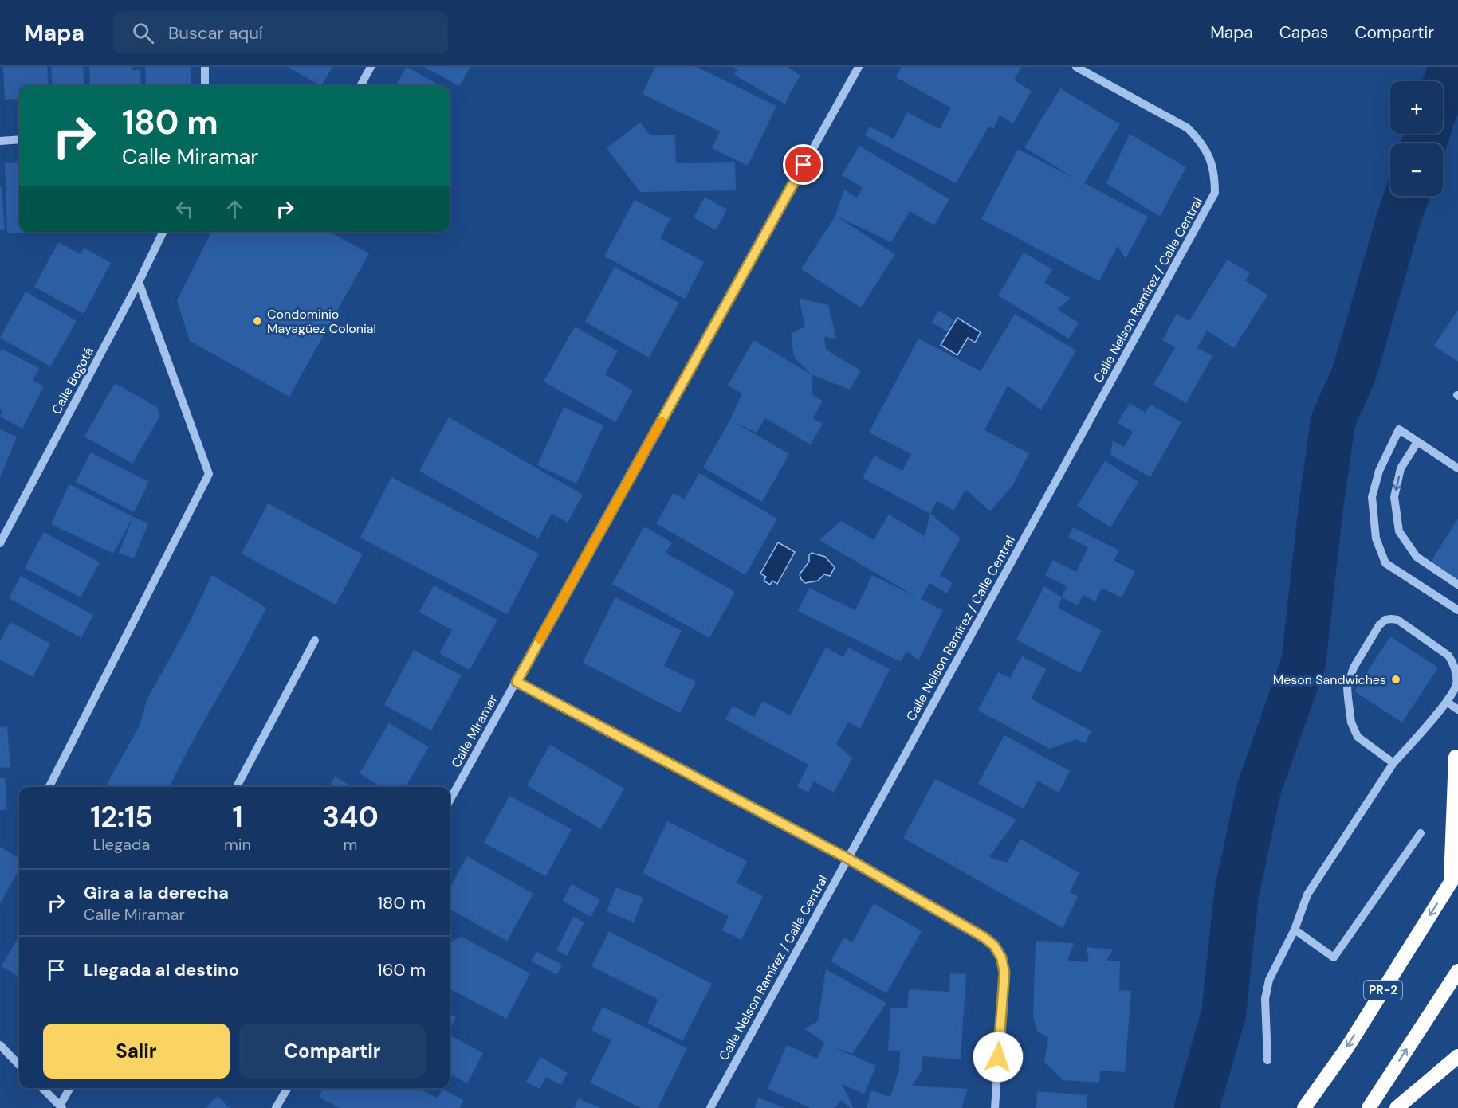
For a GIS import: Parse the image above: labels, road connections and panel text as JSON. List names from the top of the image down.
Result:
{
  "streets": {
    "highway": ["PR-2"],
    "street": ["Calle Nelson Ramírez / Calle Central", "Calle Bogotá", "Calle Miramar"]
  },
  "places": ["Condominio Mayagüez Colonial", "Meson Sandwiches"],
  "page": {
    "header": "Mapa",
    "search": "Buscar aquí",
    "nav": ["Mapa", "Capas", "Compartir"],
    "map_buttons": ["+", "−"],
    "turn": ["180 m", "Calle Miramar"],
    "eta": [
      "12:15",
      "Llegada",
      "1",
      "min",
      "340",
      "m"
    ],
    "list": [
      {
        "name": "Gira a la derecha",
        "note": "Calle Miramar",
        "value": "180 m"
      },
      {
        "name": "Llegada al destino",
        "value": "160 m"
      }
    ],
    "buttons": ["Salir", "Compartir"]
  }
}
